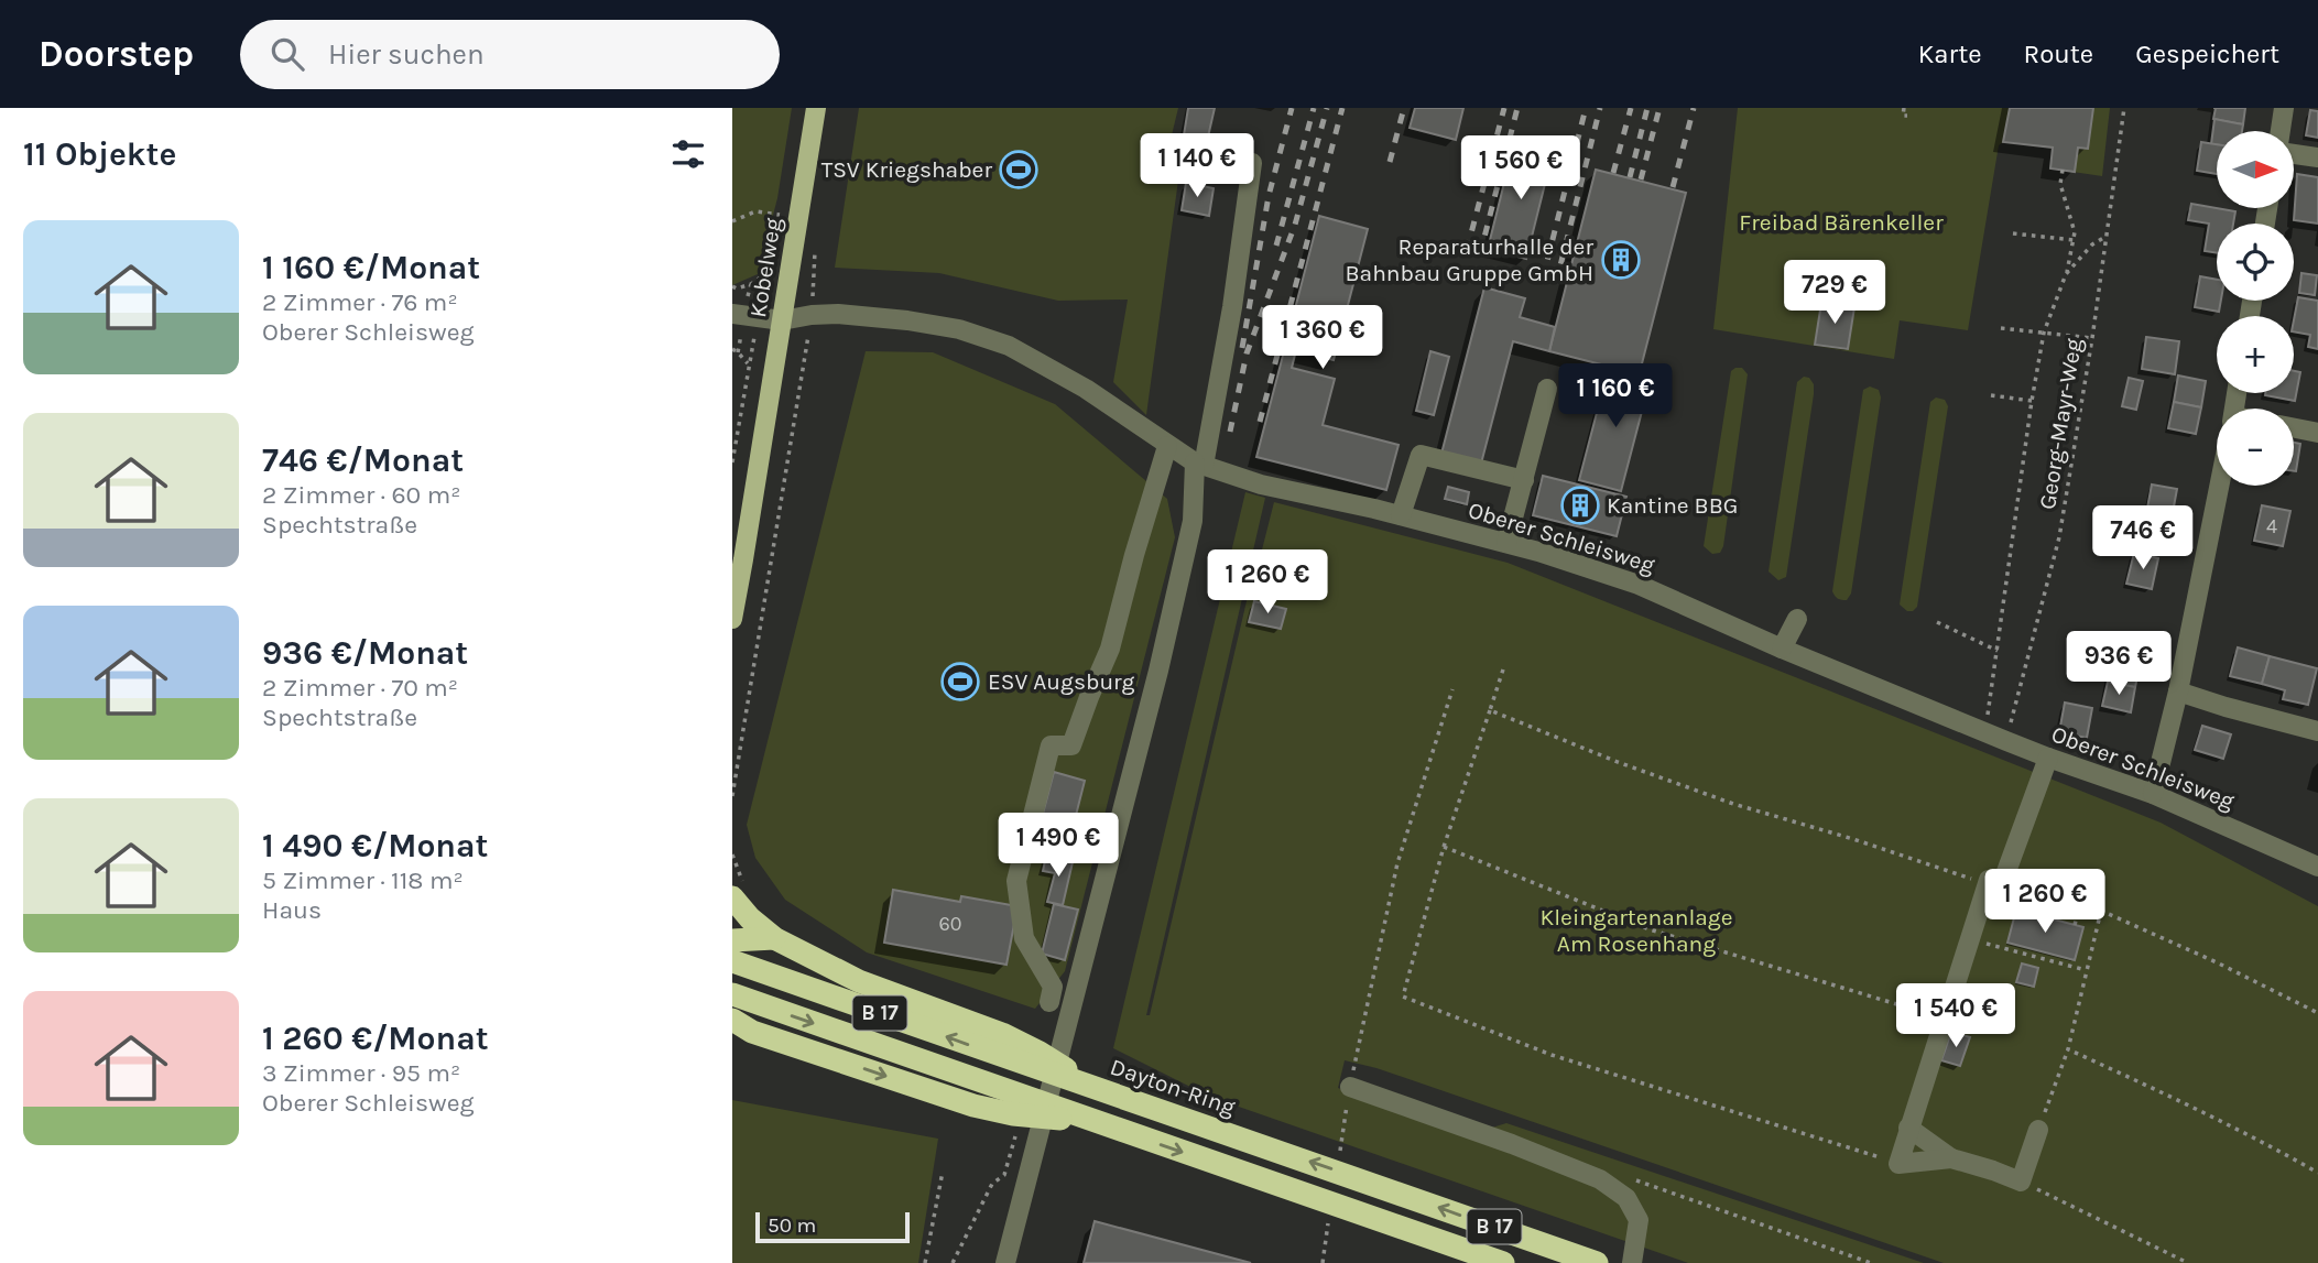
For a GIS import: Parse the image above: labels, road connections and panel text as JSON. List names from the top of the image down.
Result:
{
  "streets": {
    "highway": ["B 17", "Dayton-Ring"],
    "main road": ["Kobelweg"],
    "street": ["Oberer Schleisweg"],
    "path": ["Georg-Mayr-Weg"]
  },
  "crossings": [
    ["Kobelweg", "Oberer Schleisweg"],
    ["Georg-Mayr-Weg", "Oberer Schleisweg"]
  ],
  "parks": ["Freibad Bärenkeller", "Kleingartenanlage Am Rosenhang"],
  "places": {
    "sports": ["TSV Kriegshaber", "ESV Augsburg"],
    "building": ["Reparaturhalle der Bahnbau Gruppe GmbH", "Kantine BBG"]
  },
  "house_numbers": ["4", "60"],
  "scale_bar": "50 m",
  "north": "right",
  "page": {
    "header": "Doorstep",
    "search": "Hier suchen",
    "nav": ["Karte", "Route", "Gespeichert"],
    "heading": "11 Objekte",
    "map_buttons": ["+", "−"],
    "price": [
      "1 140 €",
      "1 560 €",
      "729 €",
      "1 360 €",
      "1 160 €",
      "746 €",
      "1 260 €",
      "936 €",
      "1 490 €",
      "1 260 €",
      "1 540 €"
    ],
    "list": [
      {
        "name": "1 160 €/Monat",
        "note": "2 Zimmer · 76 m² · Oberer Schleisweg"
      },
      {
        "name": "746 €/Monat",
        "note": "2 Zimmer · 60 m² · Spechtstraße"
      },
      {
        "name": "936 €/Monat",
        "note": "2 Zimmer · 70 m² · Spechtstraße"
      },
      {
        "name": "1 490 €/Monat",
        "note": "5 Zimmer · 118 m² · Haus"
      },
      {
        "name": "1 260 €/Monat",
        "note": "3 Zimmer · 95 m² · Oberer Schleisweg"
      }
    ],
    "scale": "50 m"
  }
}
